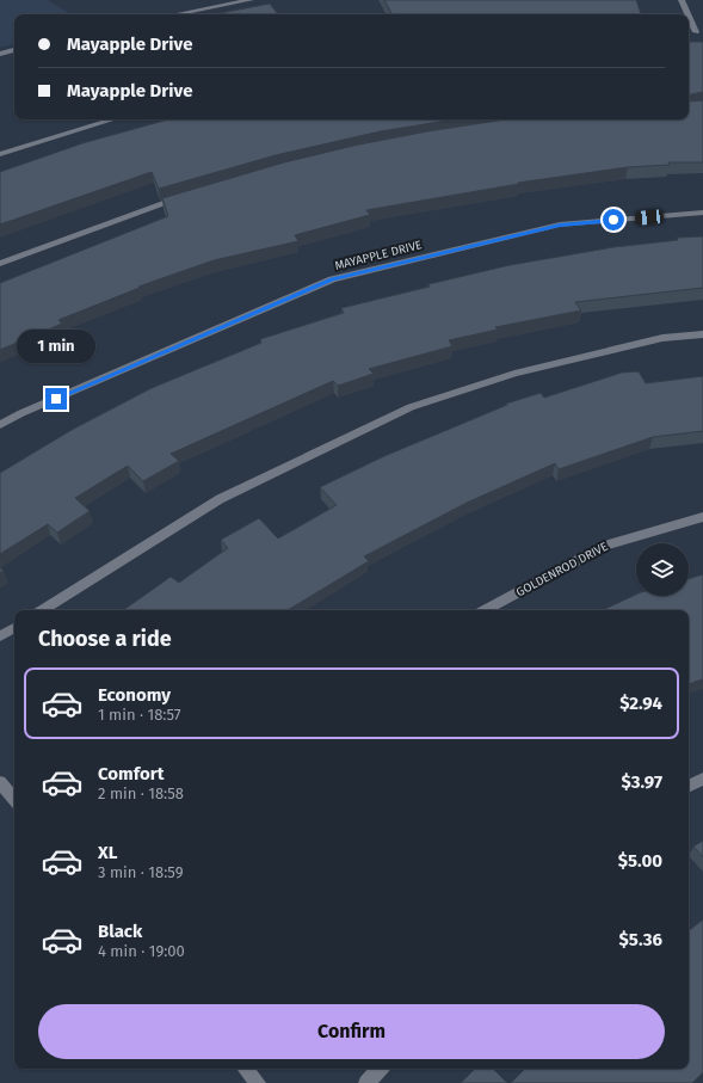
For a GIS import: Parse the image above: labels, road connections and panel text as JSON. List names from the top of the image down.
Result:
{
  "streets": {
    "street": ["MAYAPPLE DRIVE", "GOLDENROD DRIVE"]
  },
  "page": {
    "banner": ["Mayapple Drive", "Mayapple Drive"],
    "bubble": "1 min",
    "heading": "Choose a ride",
    "list": [
      {
        "name": "Economy",
        "note": "1 min · 18:57",
        "value": "$2.94"
      },
      {
        "name": "Comfort",
        "note": "2 min · 18:58",
        "value": "$3.97"
      },
      {
        "name": "XL",
        "note": "3 min · 18:59",
        "value": "$5.00"
      },
      {
        "name": "Black",
        "note": "4 min · 19:00",
        "value": "$5.36"
      }
    ],
    "buttons": "Confirm"
  }
}
